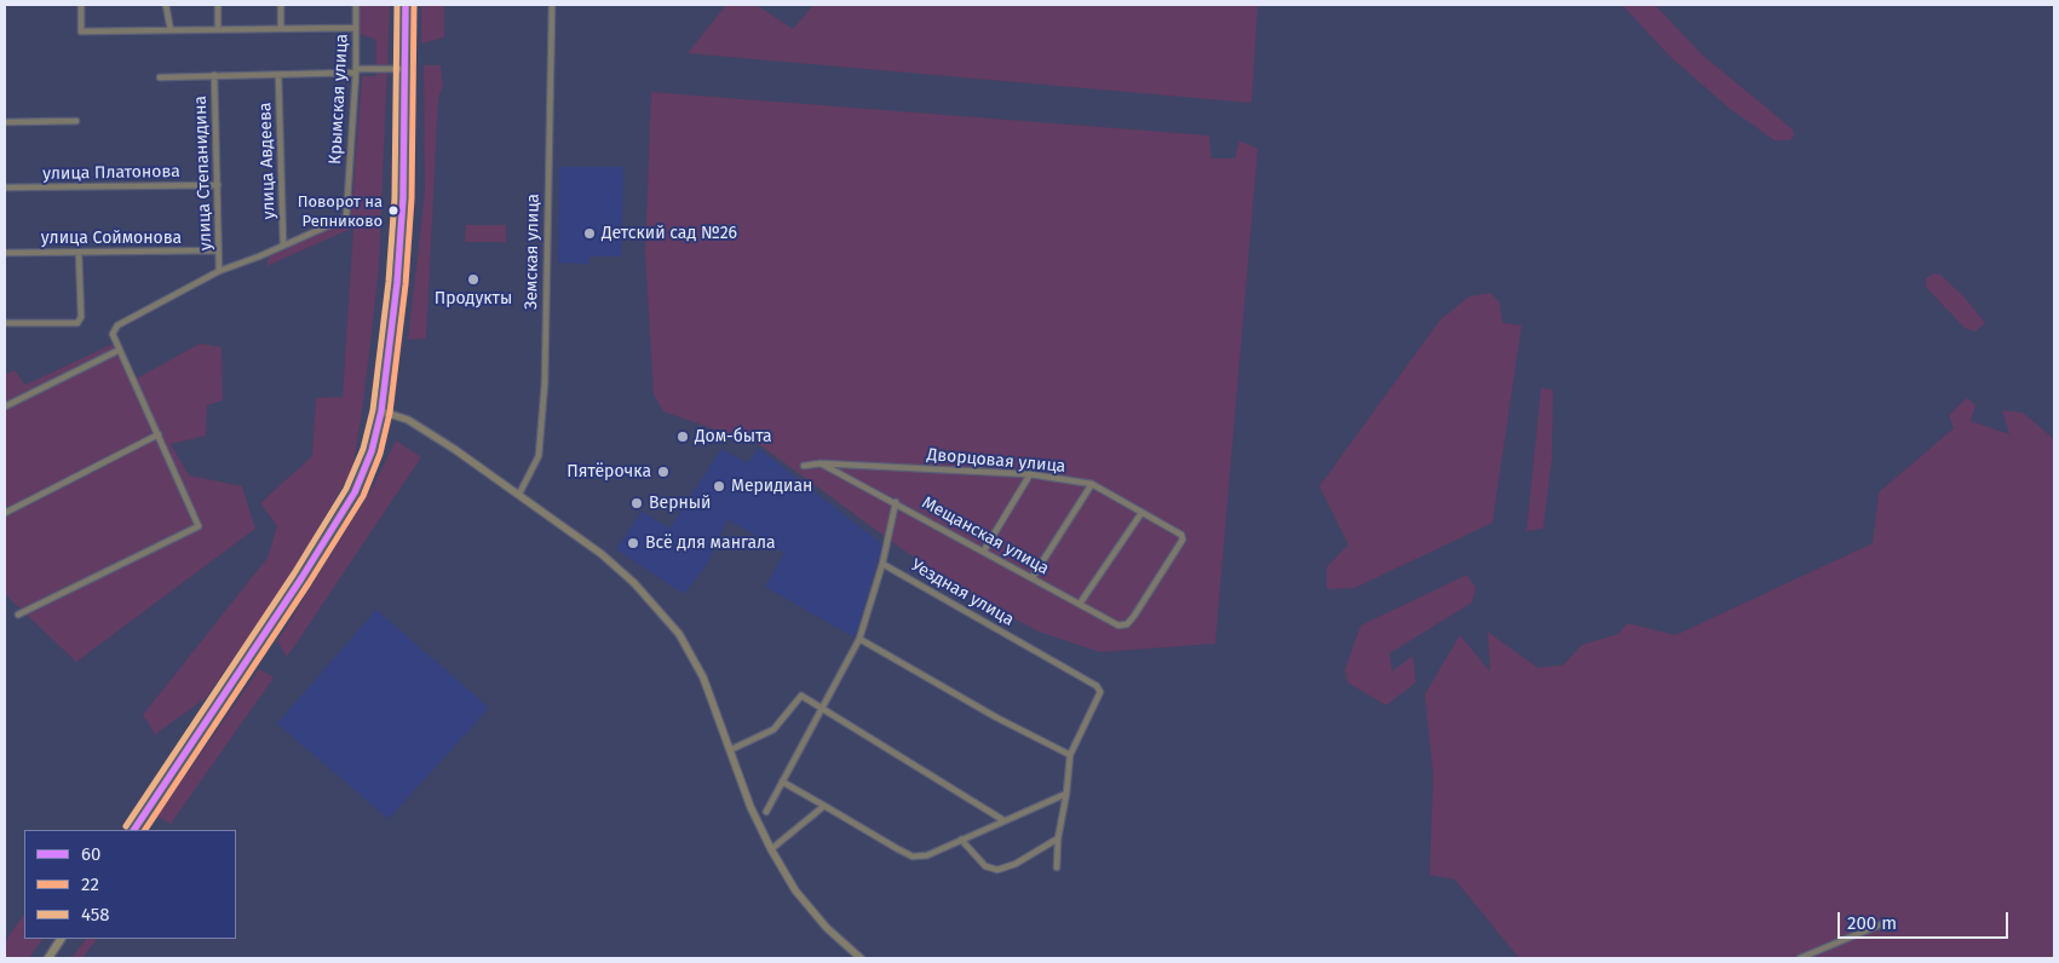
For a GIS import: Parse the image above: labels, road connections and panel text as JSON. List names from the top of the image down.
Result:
{
  "streets": {
    "street": [
      "Крымская улица",
      "улица Авдеева",
      "улица Платонова",
      "улица Степанидина",
      "улица Соймонова",
      "Земская улица",
      "Дворцовая улица",
      "Мещанская улица",
      "Уездная улица"
    ]
  },
  "crossings": [
    ["Крымская улица", "улица Авдеева"],
    ["Крымская улица", "улица Степанидина"],
    ["улица Платонова", "улица Степанидина"],
    ["улица Степанидина", "улица Соймонова"],
    ["Дворцовая улица", "Мещанская улица"]
  ],
  "places": [
    "Поворот на Репниково",
    "Детский сад №26",
    "Продукты",
    "Дом-быта",
    "Пятёрочка",
    "Меридиан",
    "Верный",
    "Всё для мангала"
  ],
  "lines": ["transit line 60", "transit line 22", "transit line 458"],
  "legend": ["60", "22", "458"],
  "scale_bar": "200 m"
}
